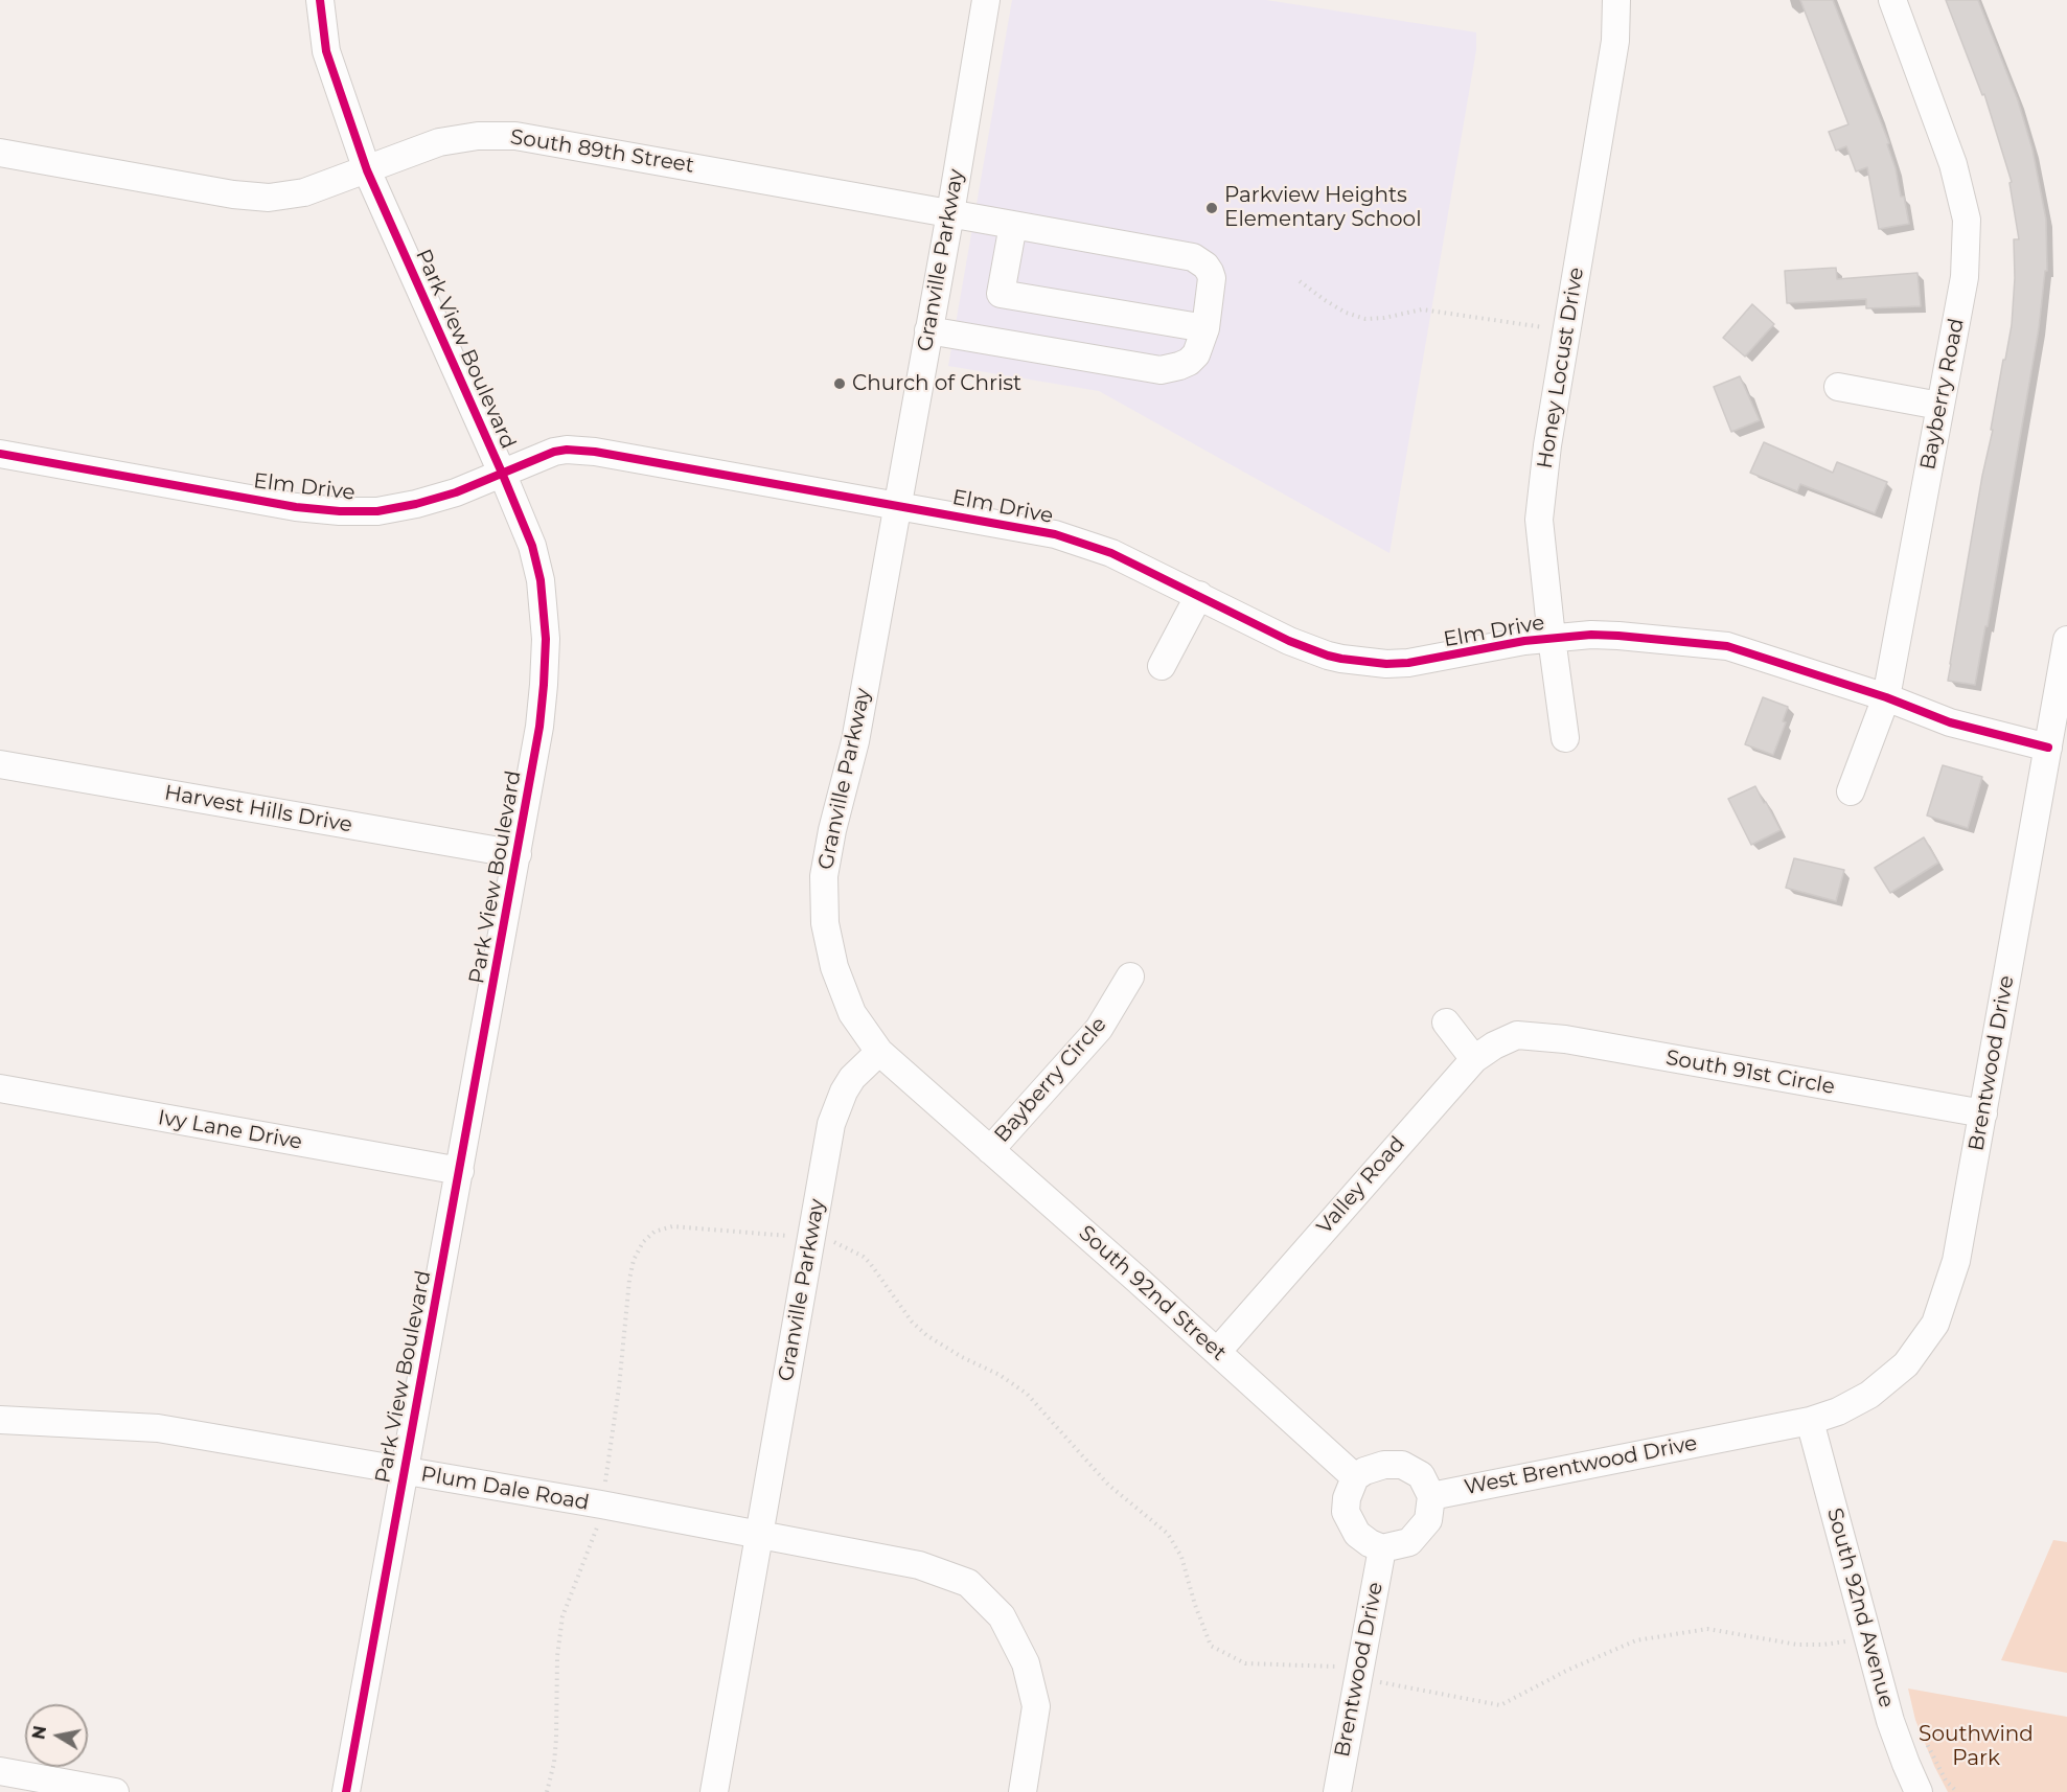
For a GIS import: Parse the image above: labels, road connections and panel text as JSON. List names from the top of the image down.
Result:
{
  "streets": {
    "street": [
      "South 89th Street",
      "Granville Parkway",
      "Park View Boulevard",
      "Honey Locust Drive",
      "Bayberry Road",
      "Elm Drive",
      "Harvest Hills Drive",
      "Brentwood Drive",
      "South 91st Circle",
      "Bayberry Circle",
      "Ivy Lane Drive",
      "Valley Road",
      "South 92nd Street",
      "West Brentwood Drive",
      "Plum Dale Road",
      "South 92nd Avenue"
    ]
  },
  "crossings": [
    ["South 89th Street", "Granville Parkway"],
    ["South 89th Street", "Park View Boulevard"],
    ["Granville Parkway", "Elm Drive"],
    ["Granville Parkway", "South 92nd Street"],
    ["Granville Parkway", "Plum Dale Road"],
    ["Park View Boulevard", "Elm Drive"],
    ["Park View Boulevard", "Harvest Hills Drive"],
    ["Park View Boulevard", "Ivy Lane Drive"],
    ["Park View Boulevard", "Plum Dale Road"],
    ["Honey Locust Drive", "Elm Drive"],
    ["Bayberry Road", "Elm Drive"],
    ["Elm Drive", "Brentwood Drive"],
    ["Brentwood Drive", "South 91st Circle"],
    ["Brentwood Drive", "South 92nd Street"],
    ["Brentwood Drive", "West Brentwood Drive"],
    ["Brentwood Drive", "South 92nd Avenue"],
    ["South 91st Circle", "Valley Road"],
    ["Bayberry Circle", "South 92nd Street"],
    ["Valley Road", "South 92nd Street"],
    ["South 92nd Street", "West Brentwood Drive"],
    ["West Brentwood Drive", "South 92nd Avenue"]
  ],
  "parks": ["Southwind Park"],
  "places": ["Parkview Heights Elementary School", "Church of Christ"],
  "north": "left"
}
